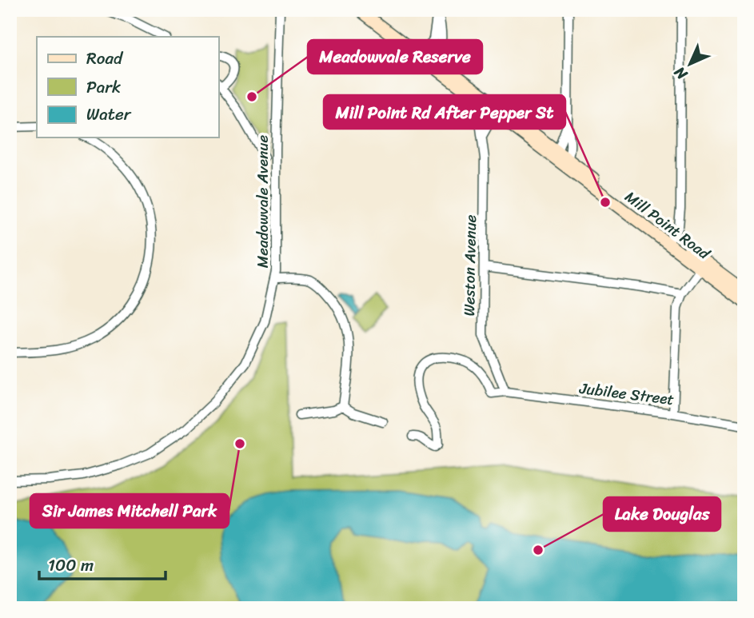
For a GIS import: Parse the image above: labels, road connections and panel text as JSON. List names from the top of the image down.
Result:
{
  "streets": {
    "main road": ["Mill Point Road"],
    "street": ["Meadowvale Avenue", "Weston Avenue", "Jubilee Street"]
  },
  "crossings": [
    ["Mill Point Road", "Weston Avenue"],
    ["Weston Avenue", "Jubilee Street"]
  ],
  "places": [
    "Meadowvale Reserve",
    "Mill Point Rd After Pepper St",
    "Sir James Mitchell Park",
    "Lake Douglas"
  ],
  "legend": ["Road", "Park", "Water"],
  "scale_bar": "100 m",
  "north": "bottom left"
}
